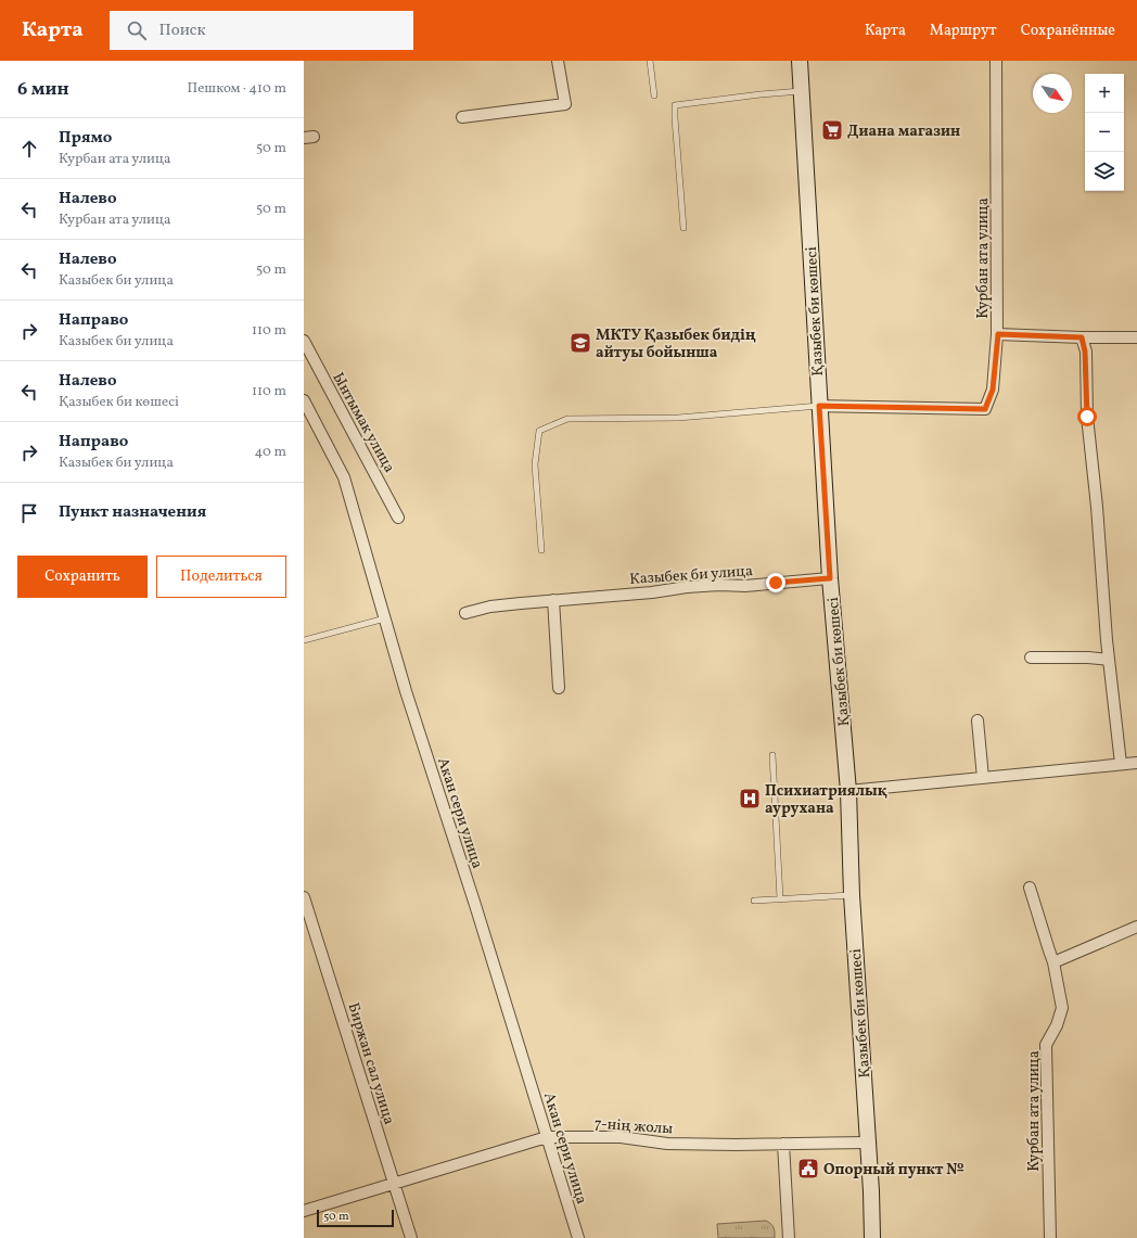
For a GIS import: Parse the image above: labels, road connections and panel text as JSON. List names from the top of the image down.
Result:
{
  "streets": {
    "main road": ["Қазыбек би көшесі"],
    "street": [
      "Курбан ата улица",
      "Ынтымак улица",
      "Казыбек би улица",
      "Акан сери улица",
      "Биржан сал улица",
      "7-нің жолы"
    ]
  },
  "crossings": [
    ["Қазыбек би көшесі", "Казыбек би улица"],
    ["Қазыбек би көшесі", "7-нің жолы"],
    ["Акан сери улица", "7-нің жолы"],
    ["Биржан сал улица", "7-нің жолы"]
  ],
  "places": {
    "supermarket": ["Диана магазин"],
    "school or university": ["МКТУ Қазыбек бидің айтуы бойынша"],
    "hospital": ["Психиатриялық аурухана"],
    "public building": ["Опорный пункт №"]
  },
  "scale_bar": "50 m",
  "north": "bottom right",
  "page": {
    "header": "Карта",
    "search": "Поиск",
    "nav": ["Карта", "Маршрут", "Сохранённые"],
    "heading": ["6 мин", "Пешком · 410 m"],
    "map_buttons": ["+", "−"],
    "list": [
      ["Прямо", "Курбан ата улица", "50 m"],
      ["Налево", "Курбан ата улица", "50 m"],
      ["Налево", "Казыбек би улица", "50 m"],
      ["Направо", "Казыбек би улица", "110 m"],
      ["Налево", "Қазыбек би көшесі", "110 m"],
      ["Направо", "Казыбек би улица", "40 m"],
      "Пункт назначения"
    ],
    "buttons": ["Сохранить", "Поделиться"],
    "scale": "50 m"
  }
}
